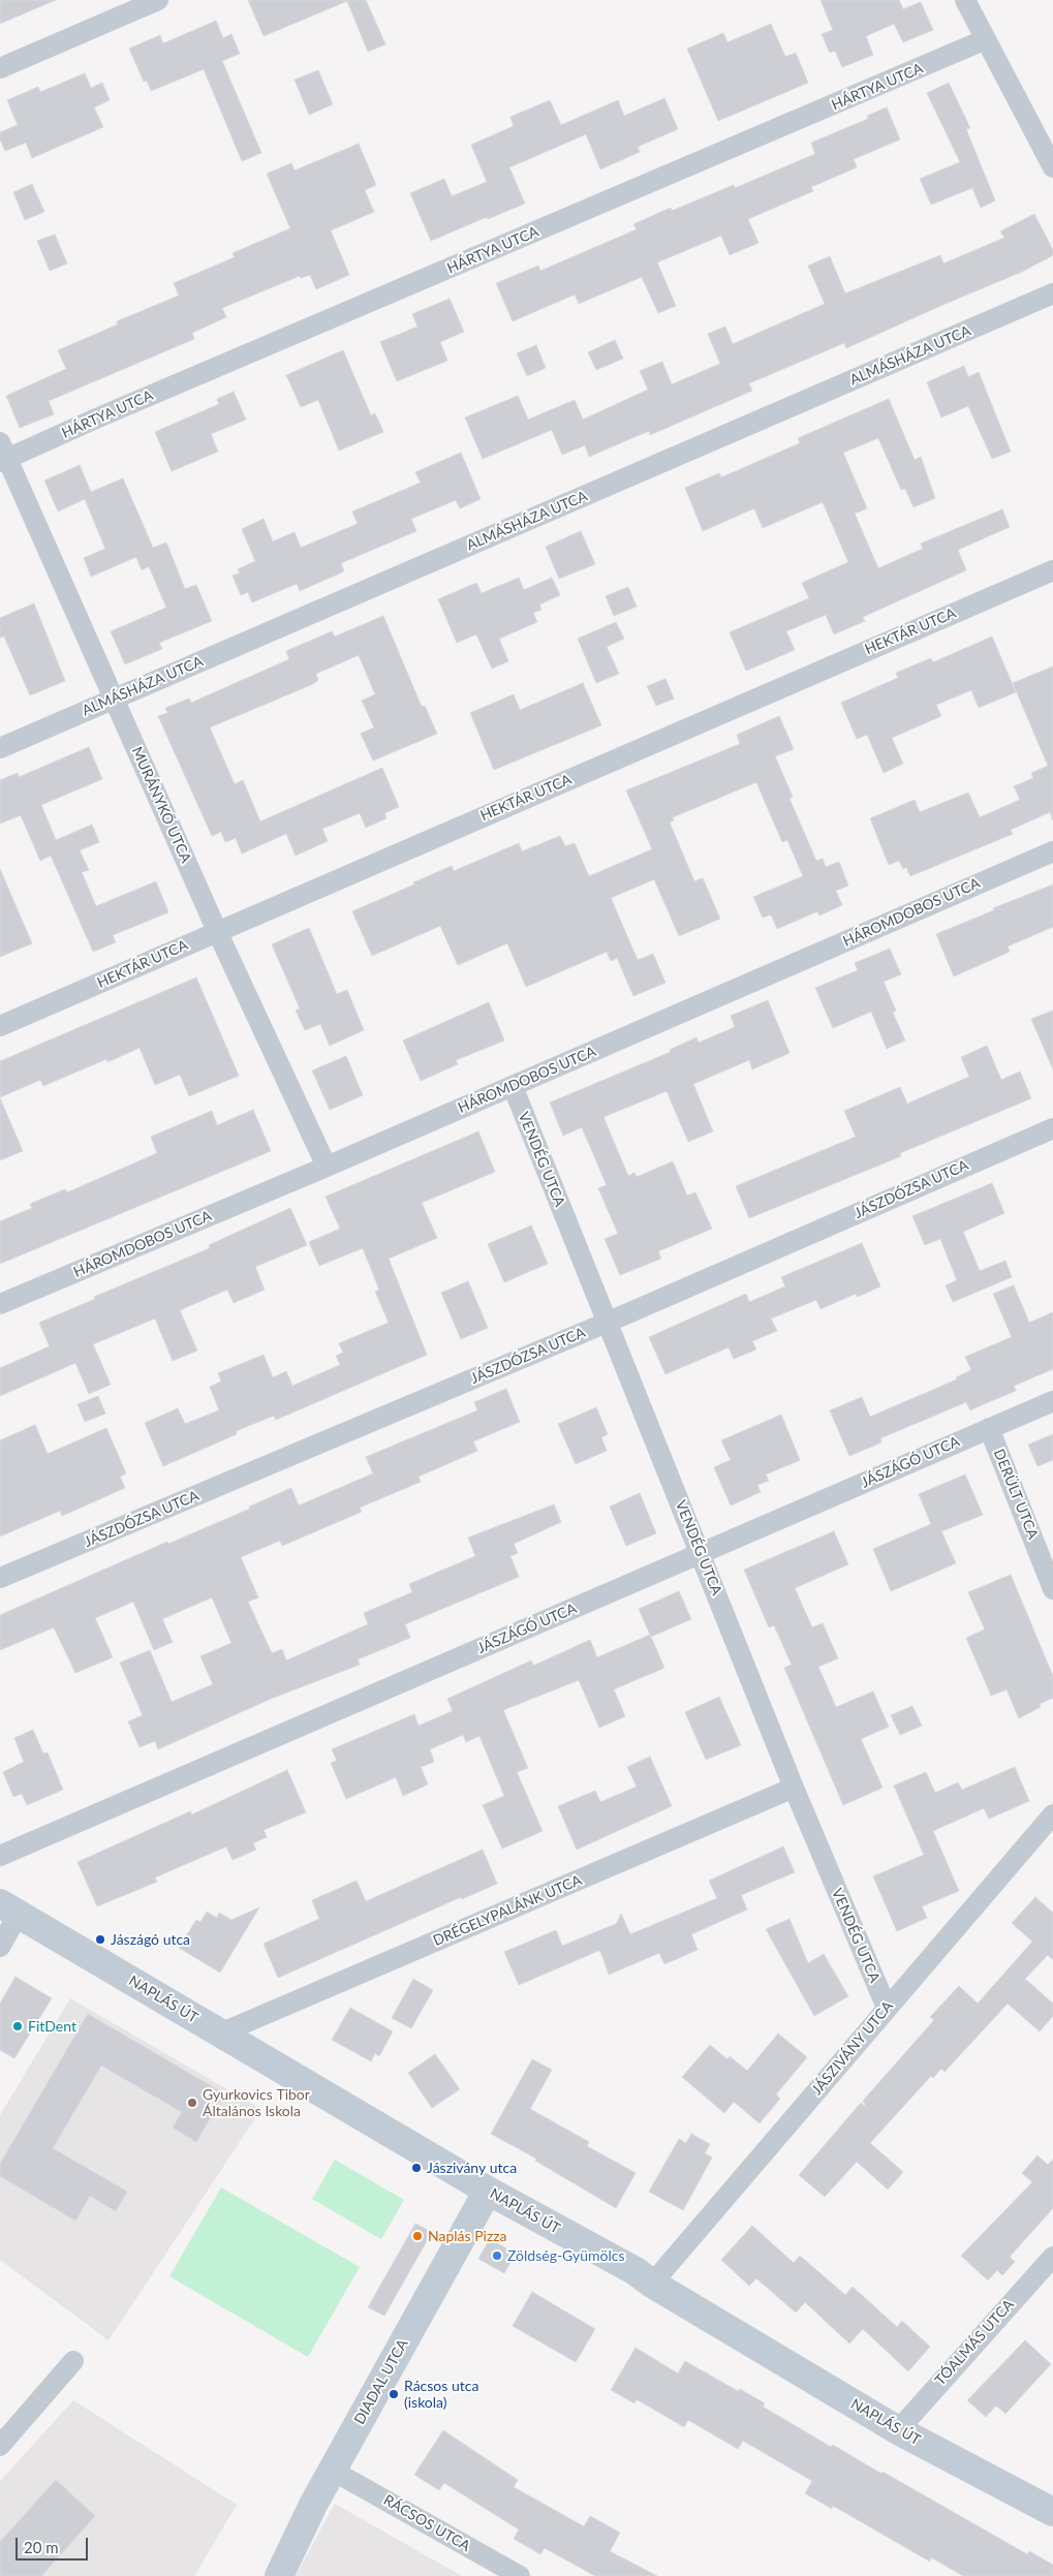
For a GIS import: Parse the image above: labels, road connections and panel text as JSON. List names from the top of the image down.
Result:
{
  "streets": {
    "street": [
      "HÁRTYA UTCA",
      "ALMÁSHÁZA UTCA",
      "HEKTÁR UTCA",
      "MURÁNYKŐ UTCA",
      "HÁROMDOBOS UTCA",
      "VENDÉG UTCA",
      "JÁSZDÓZSA UTCA",
      "JÁSZÁGÓ UTCA",
      "DERÜLT UTCA",
      "DRÉGELYPALÁNK UTCA",
      "NAPLÁS ÚT",
      "JÁSZIVÁNY UTCA",
      "TÓALMÁS UTCA",
      "DIADAL UTCA",
      "RÁCSOS UTCA"
    ]
  },
  "crossings": [
    ["HÁRTYA UTCA", "MURÁNYKŐ UTCA"],
    ["ALMÁSHÁZA UTCA", "MURÁNYKŐ UTCA"],
    ["HEKTÁR UTCA", "MURÁNYKŐ UTCA"],
    ["MURÁNYKŐ UTCA", "HÁROMDOBOS UTCA"],
    ["HÁROMDOBOS UTCA", "VENDÉG UTCA"],
    ["VENDÉG UTCA", "JÁSZDÓZSA UTCA"],
    ["VENDÉG UTCA", "JÁSZÁGÓ UTCA"],
    ["VENDÉG UTCA", "DRÉGELYPALÁNK UTCA"],
    ["VENDÉG UTCA", "JÁSZIVÁNY UTCA"],
    ["JÁSZÁGÓ UTCA", "DERÜLT UTCA"],
    ["DRÉGELYPALÁNK UTCA", "NAPLÁS ÚT"],
    ["NAPLÁS ÚT", "JÁSZIVÁNY UTCA"],
    ["NAPLÁS ÚT", "TÓALMÁS UTCA"],
    ["NAPLÁS ÚT", "DIADAL UTCA"],
    ["DIADAL UTCA", "RÁCSOS UTCA"]
  ],
  "places": [
    "Jászágó utca",
    "FitDent",
    "Gyurkovics Tibor Általános Iskola",
    "Jászivány utca",
    "Naplás Pizza",
    "Zöldség-Gyümölcs",
    "Rácsos utca (iskola)"
  ],
  "scale_bar": "20 m"
}
